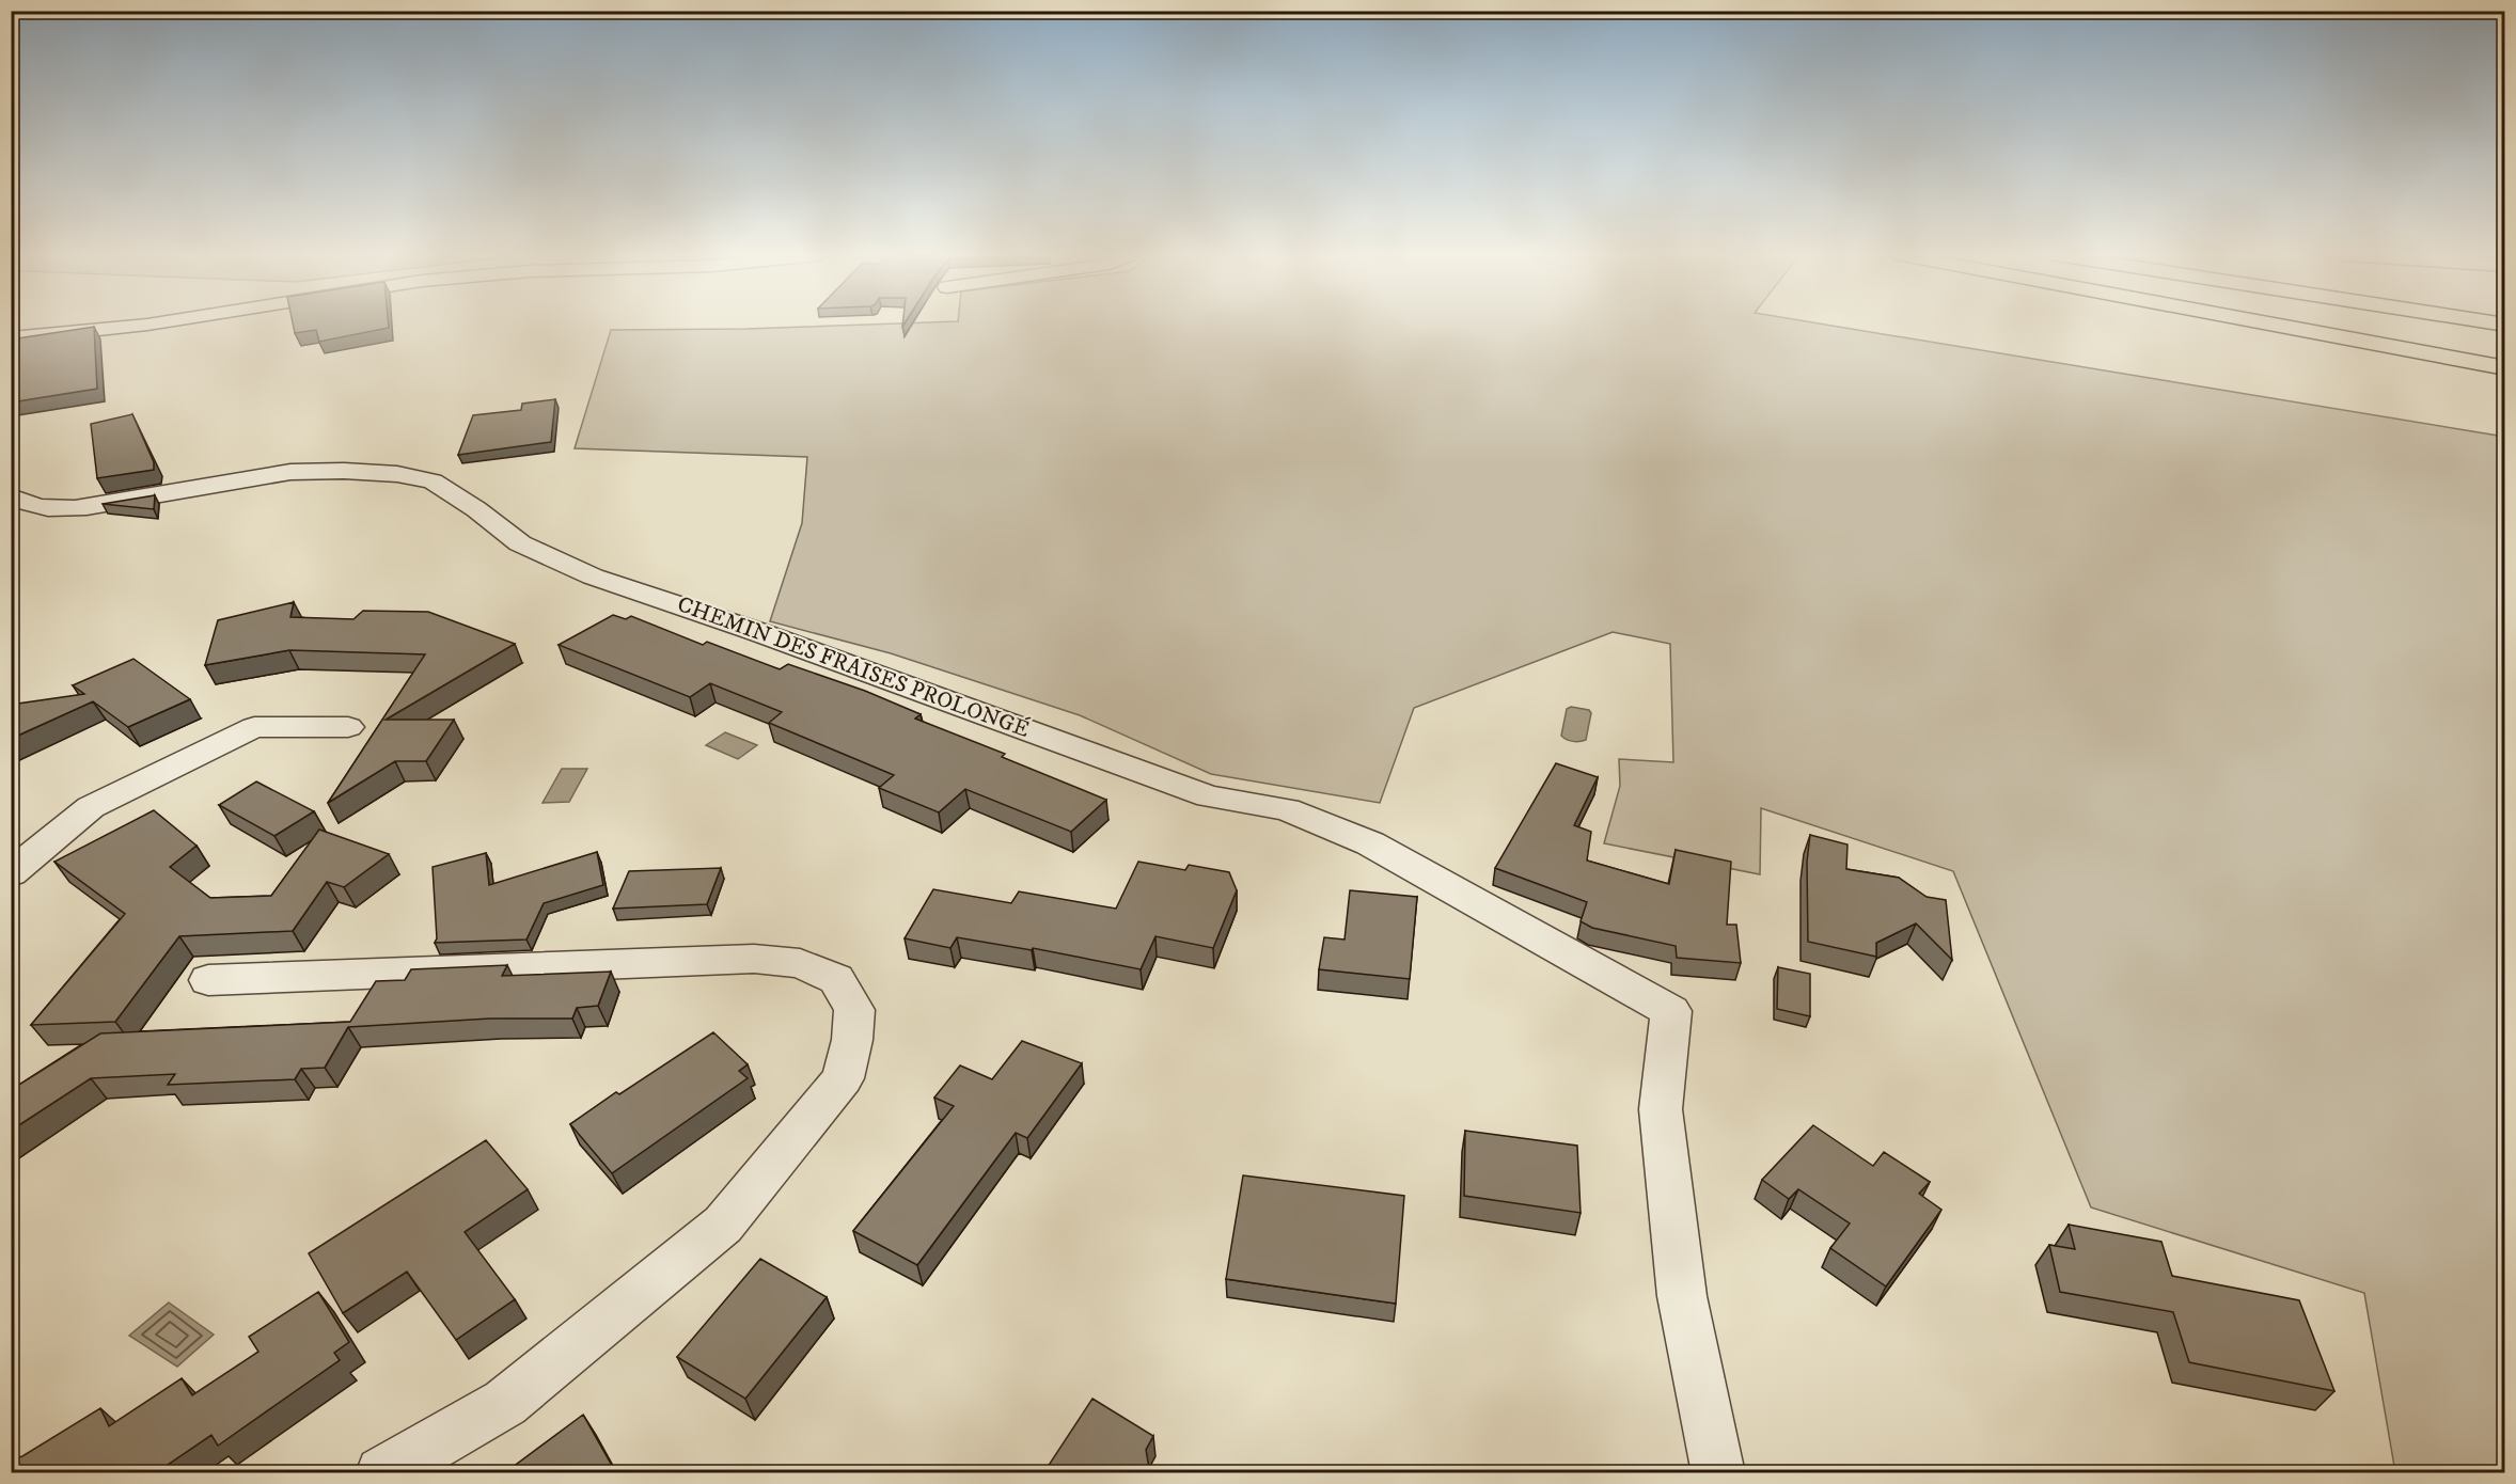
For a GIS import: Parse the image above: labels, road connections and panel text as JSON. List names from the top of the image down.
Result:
{
  "streets": {
    "street": ["CHEMIN DES FRAISES PROLONGÉ"]
  }
}
